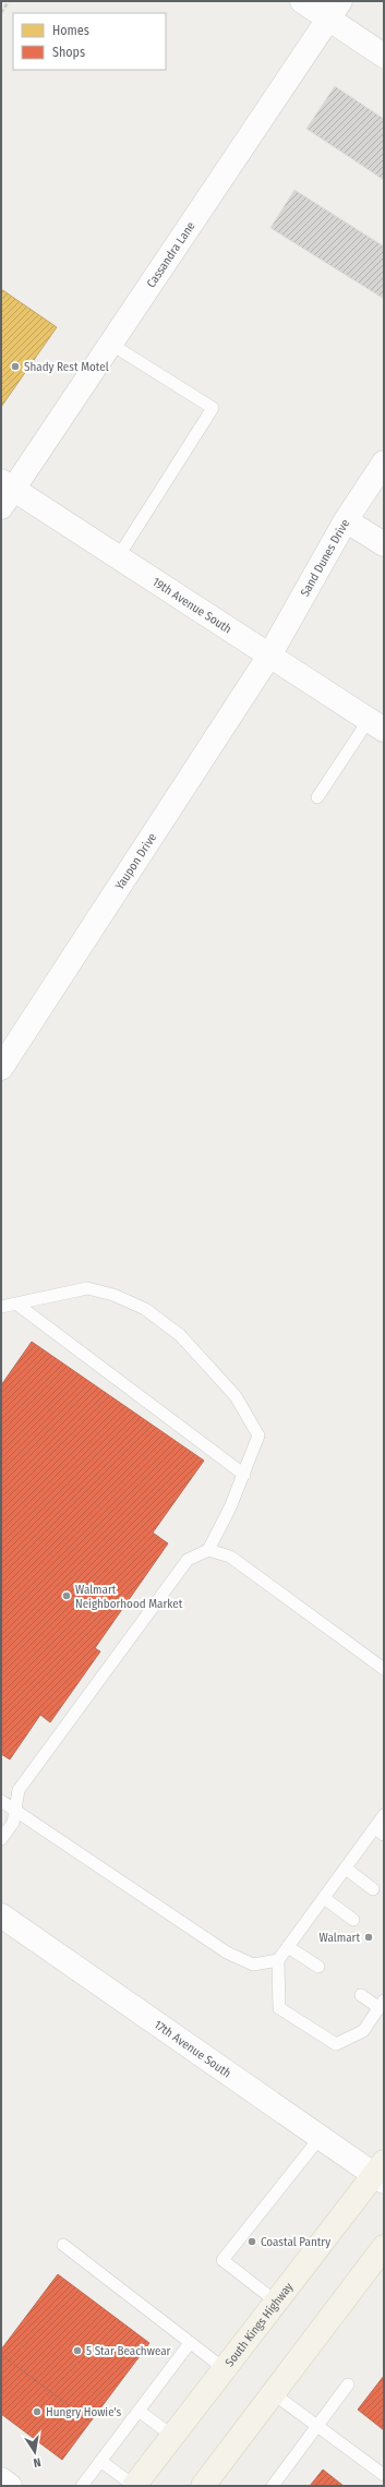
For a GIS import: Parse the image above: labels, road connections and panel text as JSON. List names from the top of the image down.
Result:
{
  "streets": {
    "main road": ["South Kings Highway"],
    "street": [
      "Cassandra Lane",
      "Sand Dunes Drive",
      "19th Avenue South",
      "Yaupon Drive",
      "17th Avenue South"
    ]
  },
  "crossings": [
    ["Cassandra Lane", "19th Avenue South"],
    ["Sand Dunes Drive", "19th Avenue South"],
    ["Sand Dunes Drive", "Yaupon Drive"],
    ["19th Avenue South", "Yaupon Drive"],
    ["17th Avenue South", "South Kings Highway"]
  ],
  "places": [
    "Shady Rest Motel",
    "Walmart Neighborhood Market",
    "Walmart",
    "Coastal Pantry",
    "5 Star Beachwear",
    "Hungry Howie's"
  ],
  "legend": ["Homes", "Shops"],
  "north": "bottom"
}
